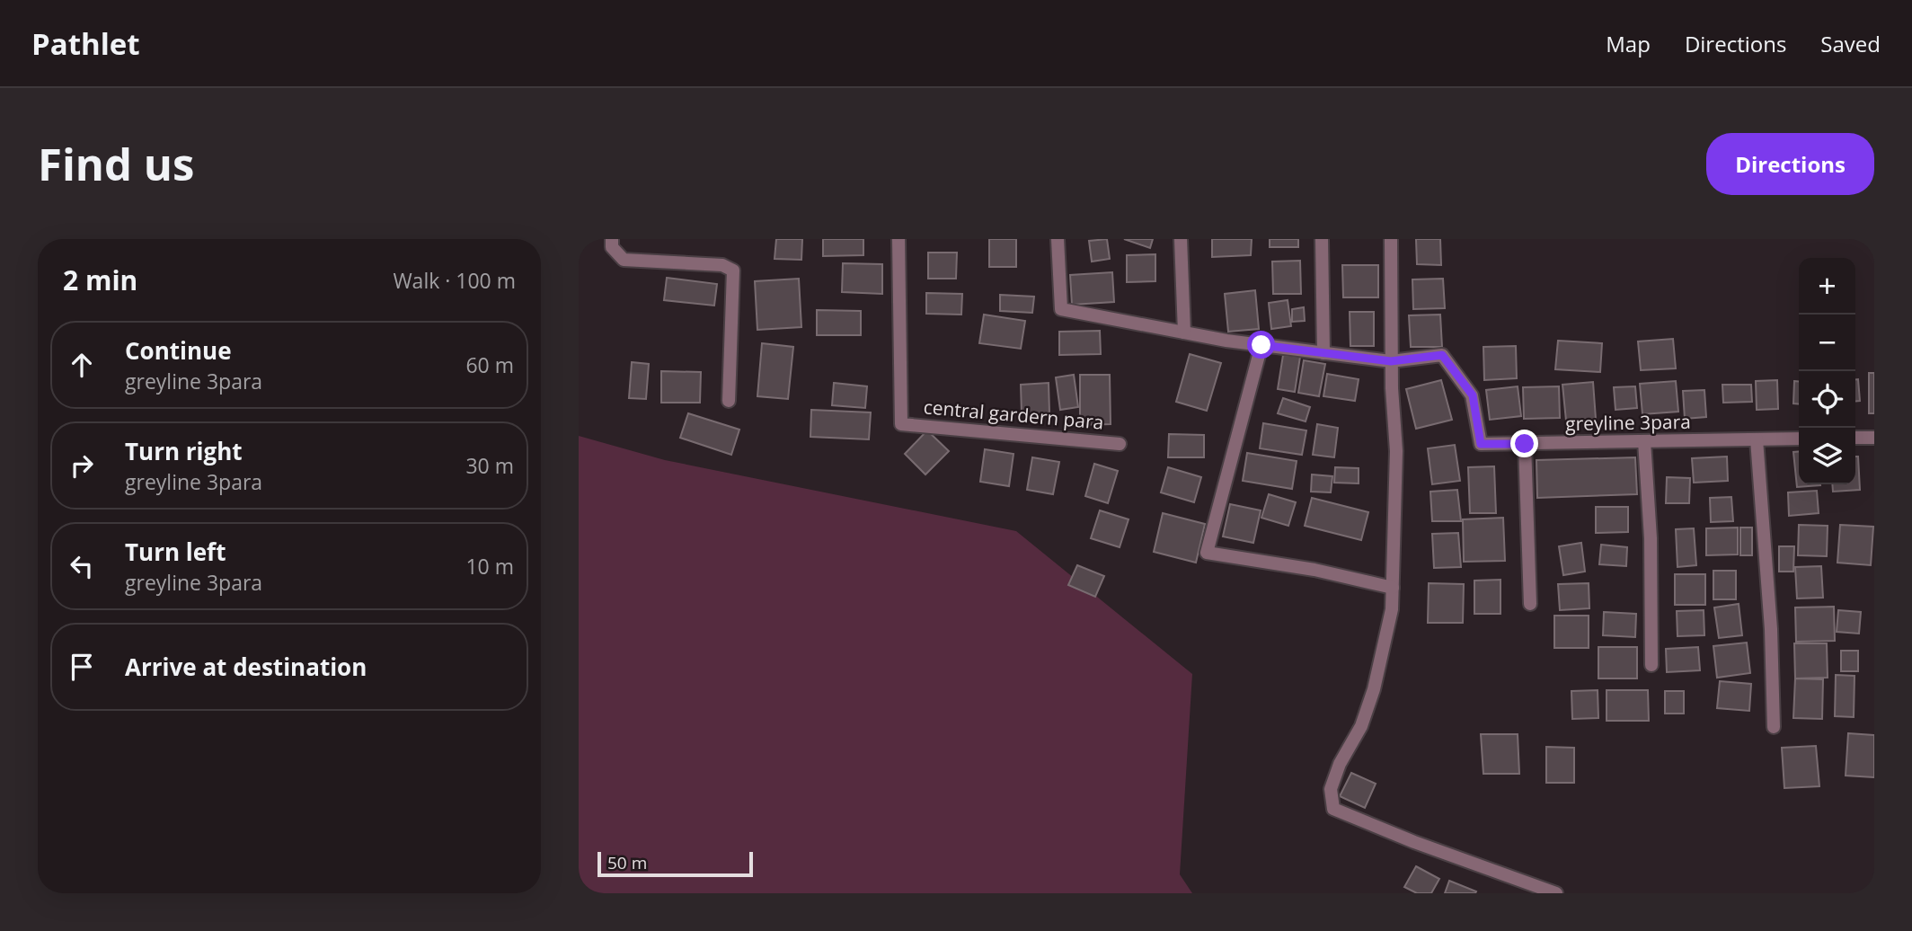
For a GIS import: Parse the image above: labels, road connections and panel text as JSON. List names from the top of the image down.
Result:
{
  "streets": {
    "street": ["central gardern para", "greyline 3para"]
  },
  "scale_bar": "50 m",
  "page": {
    "header": "Pathlet",
    "nav": ["Map", "Directions", "Saved"],
    "buttons": "Directions",
    "title": "Find us",
    "heading": ["2 min", "Walk · 100 m"],
    "map_buttons": ["+", "−"],
    "list": [
      ["Continue", "greyline 3para", "60 m"],
      ["Turn right", "greyline 3para", "30 m"],
      ["Turn left", "greyline 3para", "10 m"],
      "Arrive at destination"
    ],
    "scale": "50 m"
  }
}
